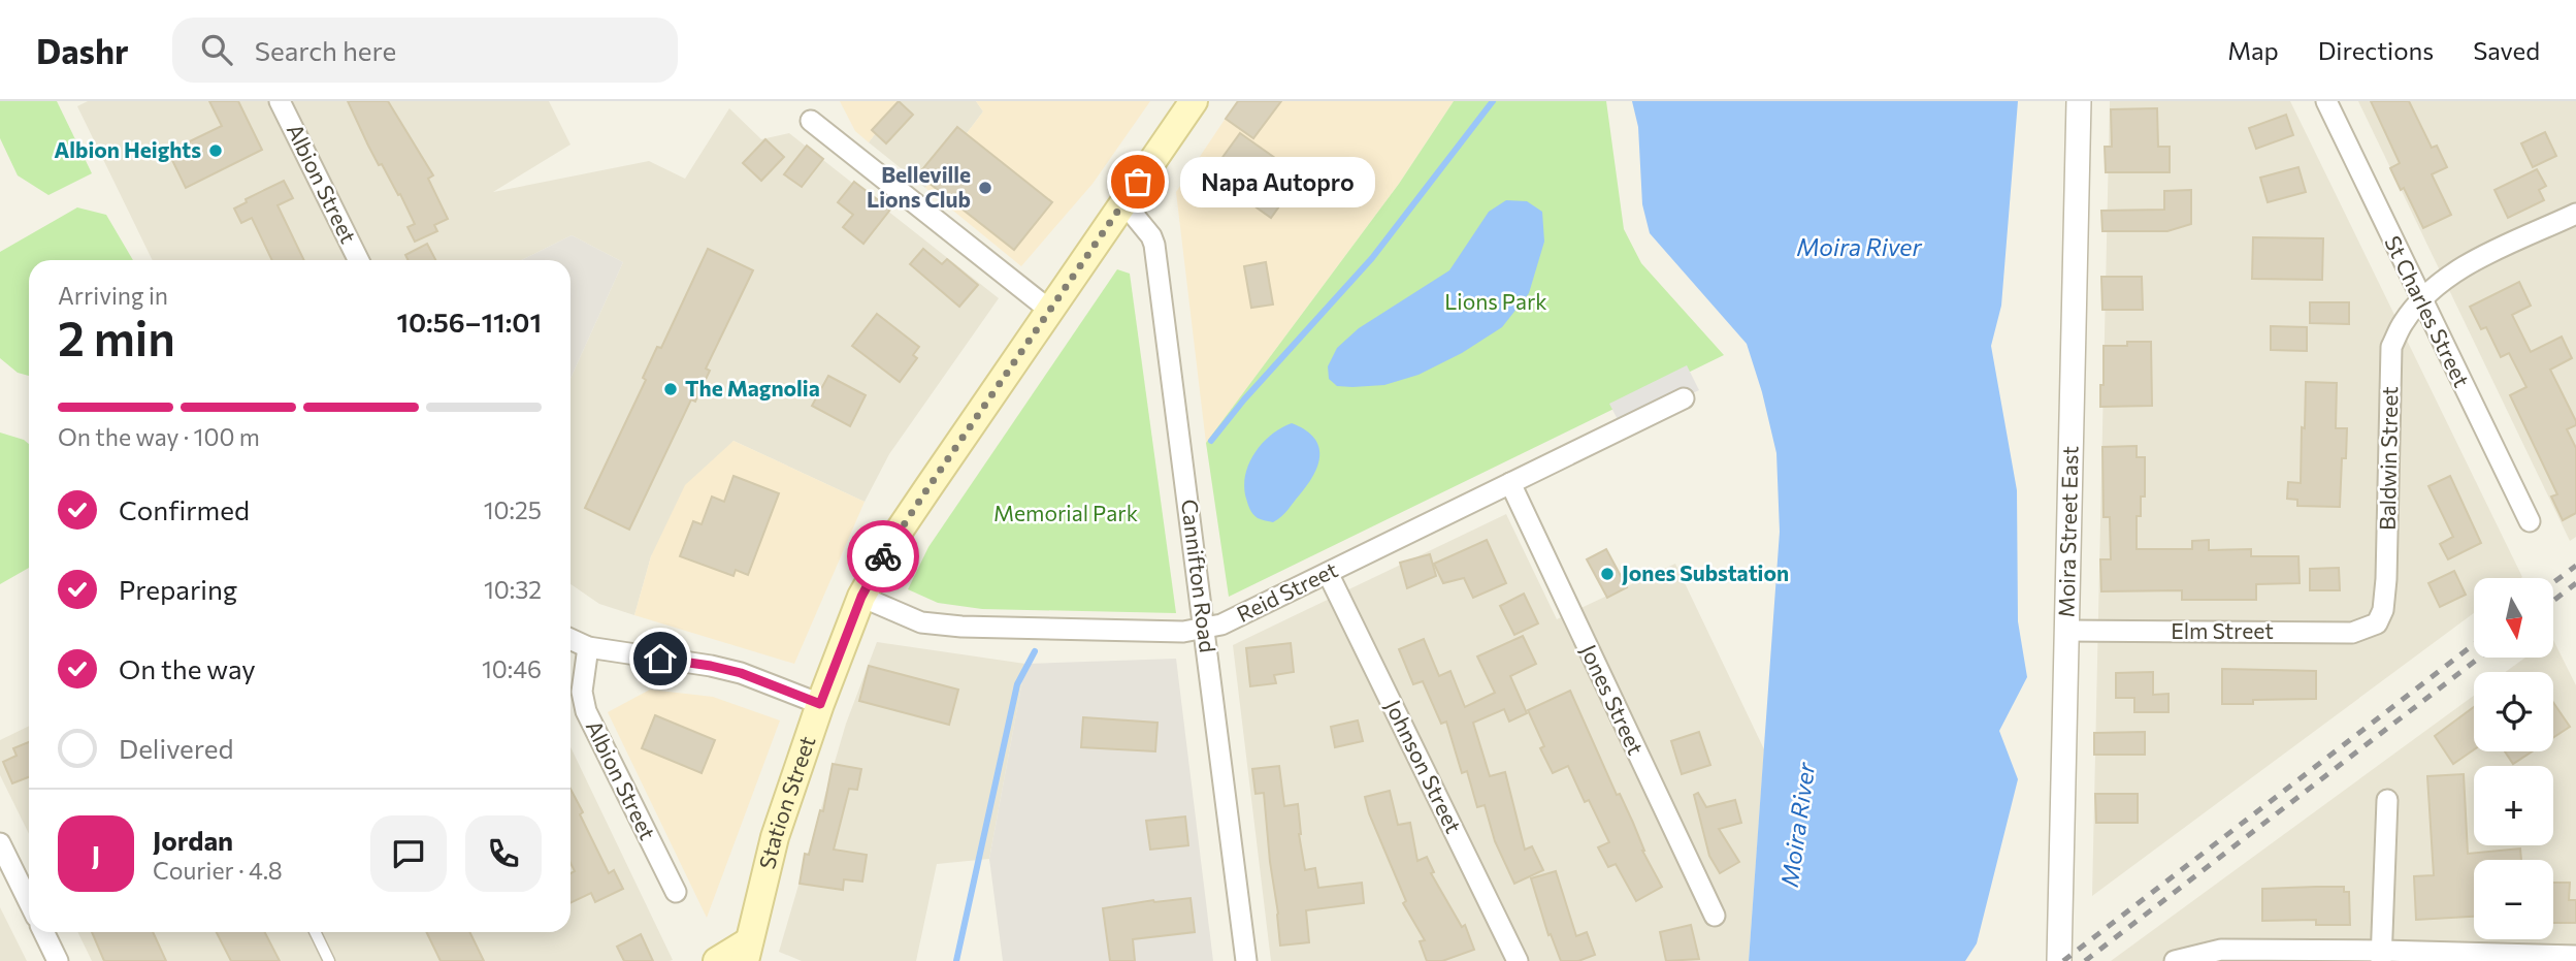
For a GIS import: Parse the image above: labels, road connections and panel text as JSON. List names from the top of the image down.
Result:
{
  "streets": {
    "main road": ["Station Street"],
    "street": [
      "Albion Street",
      "St Charles Street",
      "Baldwin Street",
      "Moira Street East",
      "Cannifton Road",
      "Reid Street",
      "Elm Street",
      "Jones Street",
      "Johnson Street"
    ]
  },
  "crossings": [
    ["St Charles Street", "Baldwin Street"],
    ["Baldwin Street", "Elm Street"],
    ["Moira Street East", "Elm Street"],
    ["Cannifton Road", "Reid Street"],
    ["Cannifton Road", "Station Street"],
    ["Reid Street", "Jones Street"],
    ["Reid Street", "Johnson Street"],
    ["Reid Street", "Station Street"]
  ],
  "water": ["Moira River"],
  "parks": ["Lions Park", "Memorial Park"],
  "places": [
    "Albion Heights",
    "Napa Autopro",
    "Belleville Lions Club",
    "The Magnolia",
    "Jones Substation"
  ],
  "north": "bottom",
  "page": {
    "header": "Dashr",
    "search": "Search here",
    "nav": ["Map", "Directions", "Saved"],
    "bubble": "Napa Autopro",
    "heading": ["2 min", "Arriving in", "10:56–11:01"],
    "panel": ["Jordan", "Courier · 4.8"],
    "bar": "On the way · 100 m",
    "list": [
      ["Confirmed", "10:25"],
      ["Preparing", "10:32"],
      ["On the way", "10:46"],
      "Delivered"
    ],
    "map_buttons": ["+", "−"],
    "round": "J"
  }
}
